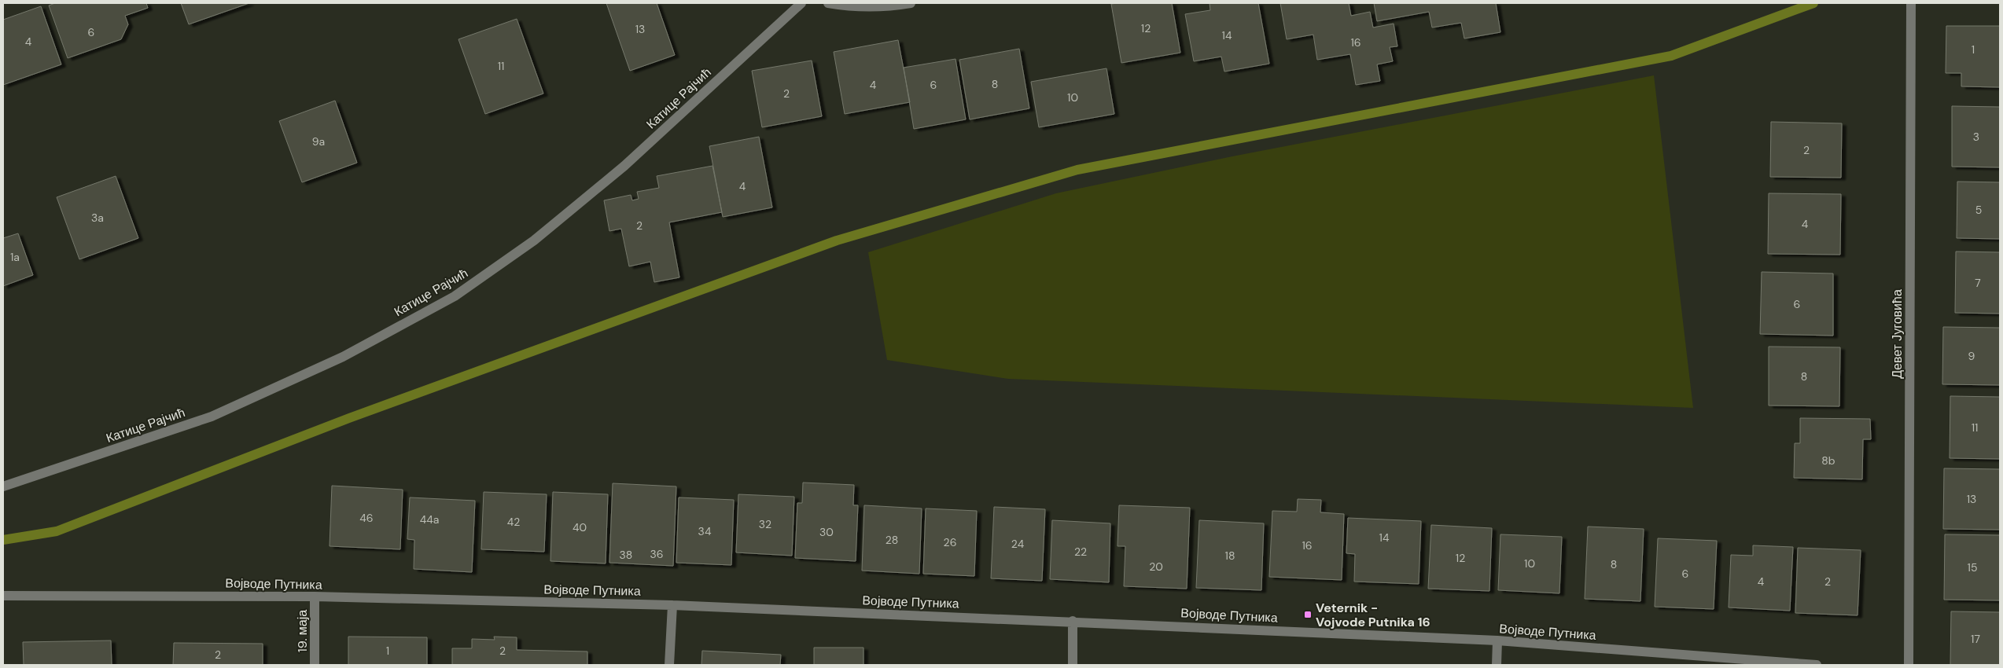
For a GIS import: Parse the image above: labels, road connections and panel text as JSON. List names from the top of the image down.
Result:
{
  "streets": {
    "street": [
      "Катице Рајчић",
      "Девет Југовића",
      "Војводе Путника",
      "19. маја"
    ]
  },
  "crossings": [
    ["Војводе Путника", "19. маја"]
  ],
  "places": {
    "transit": ["Veternik - Vojvode Putnika 16"]
  },
  "house_numbers": [
    "12",
    "13",
    "6",
    "14",
    "4",
    "16",
    "1",
    "11",
    "8",
    "4",
    "6",
    "2",
    "10",
    "3",
    "9a",
    "2",
    "4",
    "5",
    "3a",
    "4",
    "2",
    "1a",
    "7",
    "6",
    "9",
    "8",
    "11",
    "8b",
    "13",
    "46",
    "44a",
    "42",
    "32",
    "40",
    "34",
    "30",
    "14",
    "28",
    "26",
    "24",
    "16",
    "22",
    "36",
    "38",
    "18",
    "12",
    "10",
    "8",
    "20",
    "15",
    "6",
    "4",
    "2",
    "17",
    "1",
    "2",
    "2"
  ]
}
